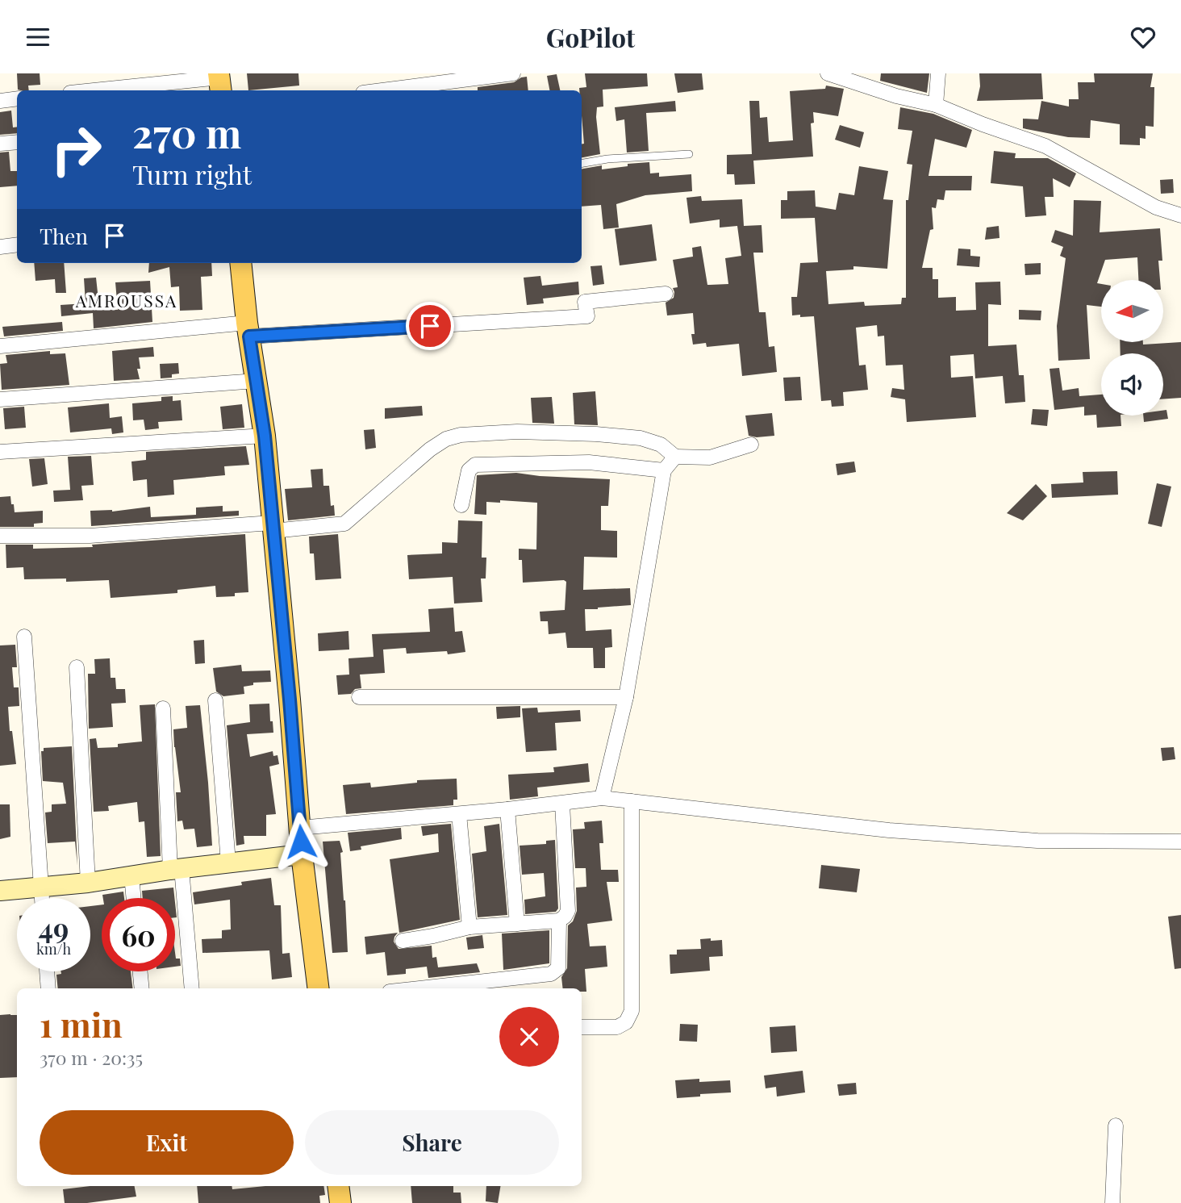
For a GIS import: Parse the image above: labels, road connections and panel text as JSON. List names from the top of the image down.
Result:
{
  "districts": ["AMROUSSA"],
  "north": "left",
  "page": {
    "header": "GoPilot",
    "turn": ["270 m", "Turn right"],
    "then": "Then",
    "speed": "49 km/h",
    "limit": "60",
    "heading": ["1 min", "370 m · 20:35"],
    "buttons": ["Exit", "Share"]
  }
}
